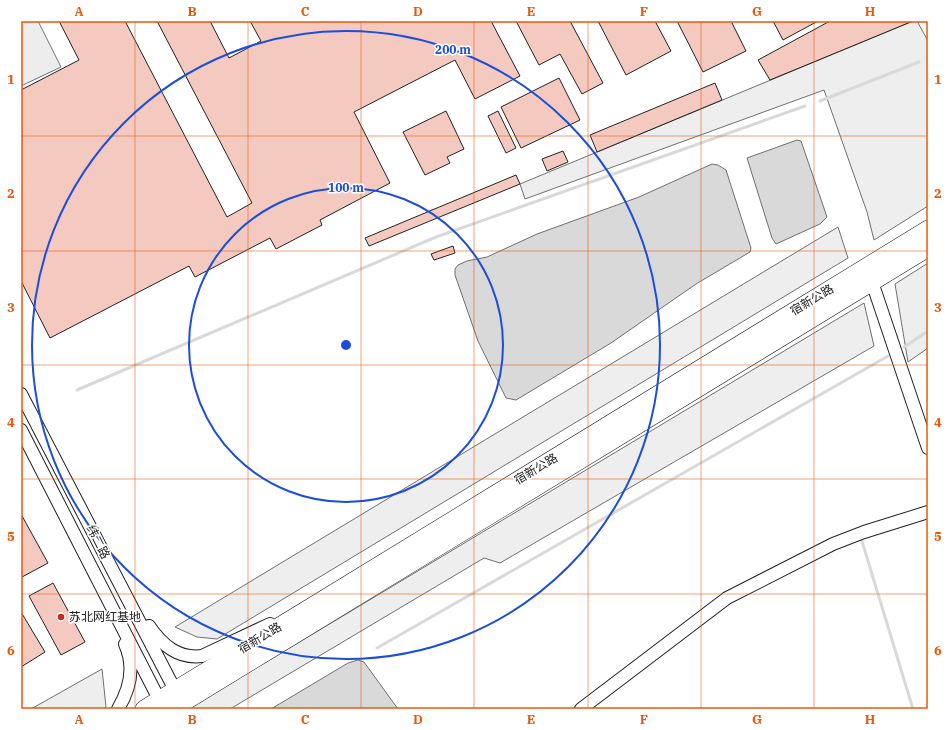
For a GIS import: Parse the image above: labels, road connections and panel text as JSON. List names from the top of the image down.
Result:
{
  "streets": {
    "highway": ["宿新公路"],
    "street": ["纬二路"]
  },
  "crossings": [
    ["宿新公路", "纬二路"]
  ],
  "places": ["苏北网红基地"],
  "grid": {
    "columns": [
      "A",
      "B",
      "C",
      "D",
      "E",
      "F",
      "G",
      "H"
    ],
    "rows": [
      "1",
      "2",
      "3",
      "4",
      "5",
      "6"
    ]
  },
  "rings": ["200 m", "100 m"]
}
